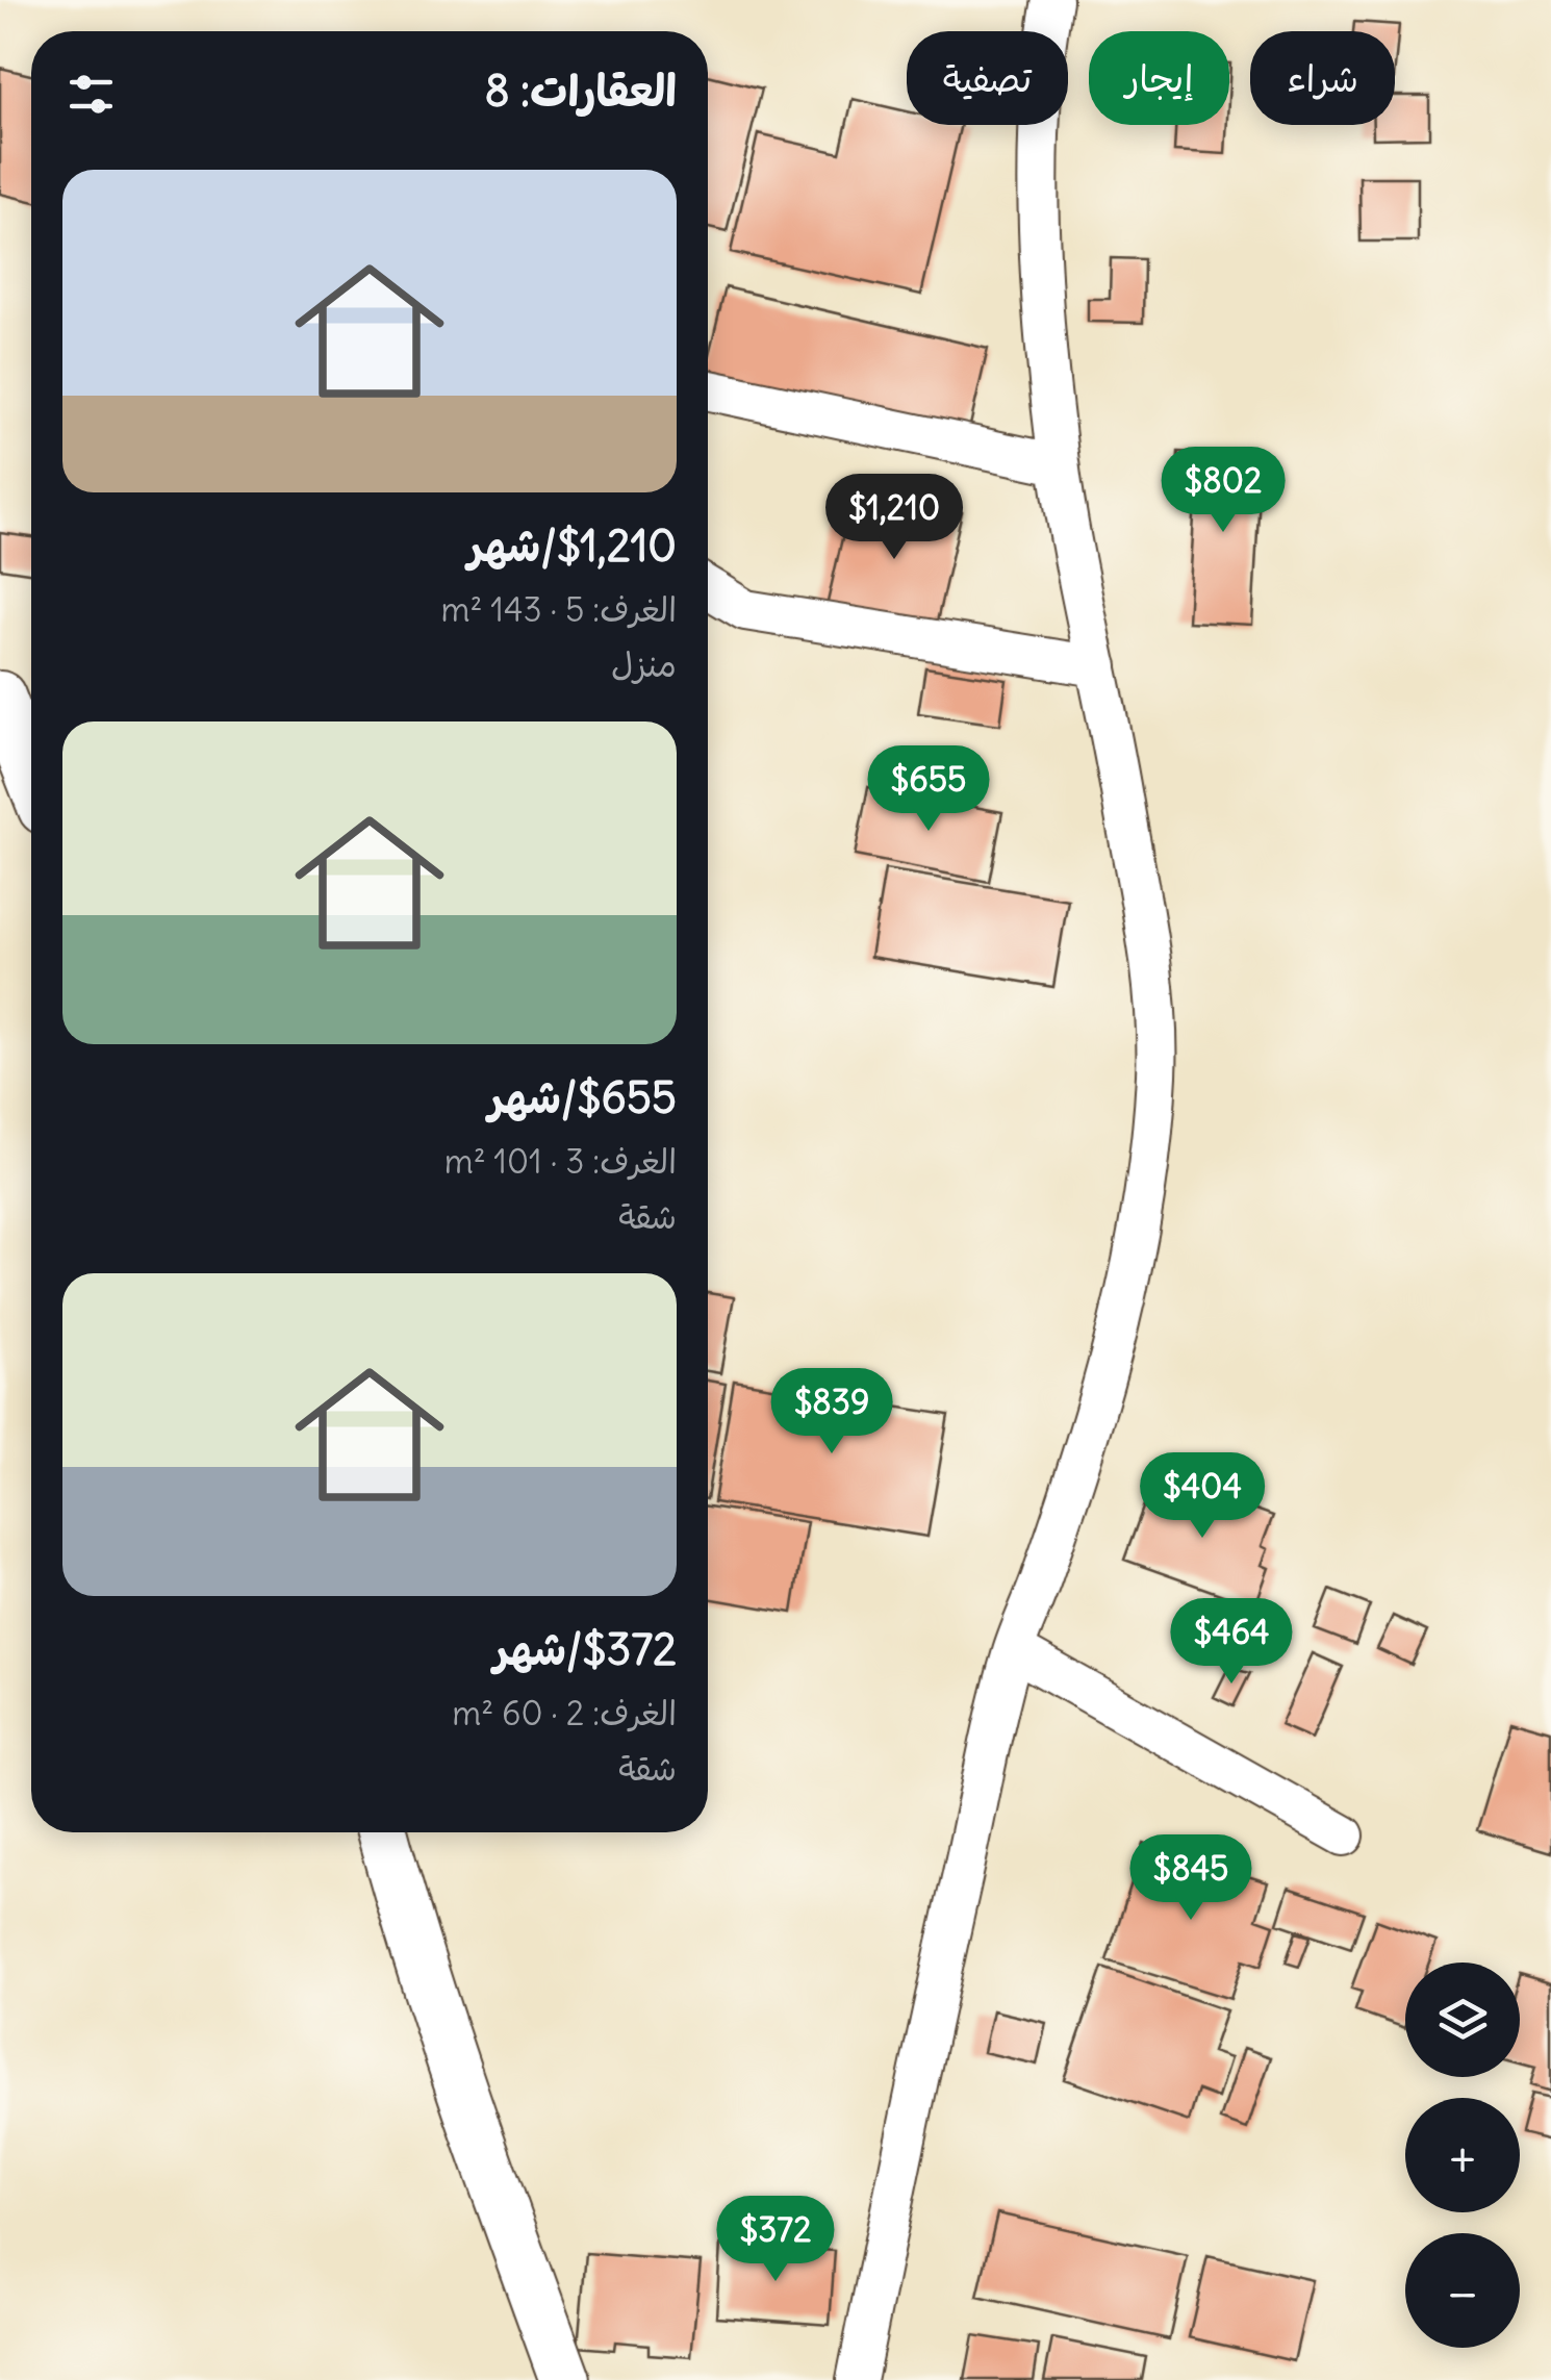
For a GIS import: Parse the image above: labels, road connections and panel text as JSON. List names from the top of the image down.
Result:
{
  "page": {
    "chip": ["شراء", "إيجار", "تصفية"],
    "heading": "العقارات: 8",
    "list": [
      {
        "name": "$1,210/شهر",
        "note": "الغرف: 5 · 143 m² · منزل"
      },
      {
        "name": "$655/شهر",
        "note": "الغرف: 3 · 101 m² · شقة"
      },
      {
        "name": "$372/شهر",
        "note": "الغرف: 2 · 60 m² · شقة"
      }
    ],
    "price": [
      "$802",
      "$1,210",
      "$655",
      "$839",
      "$404",
      "$464",
      "$845",
      "$372"
    ],
    "map_buttons": ["+", "−"]
  }
}
